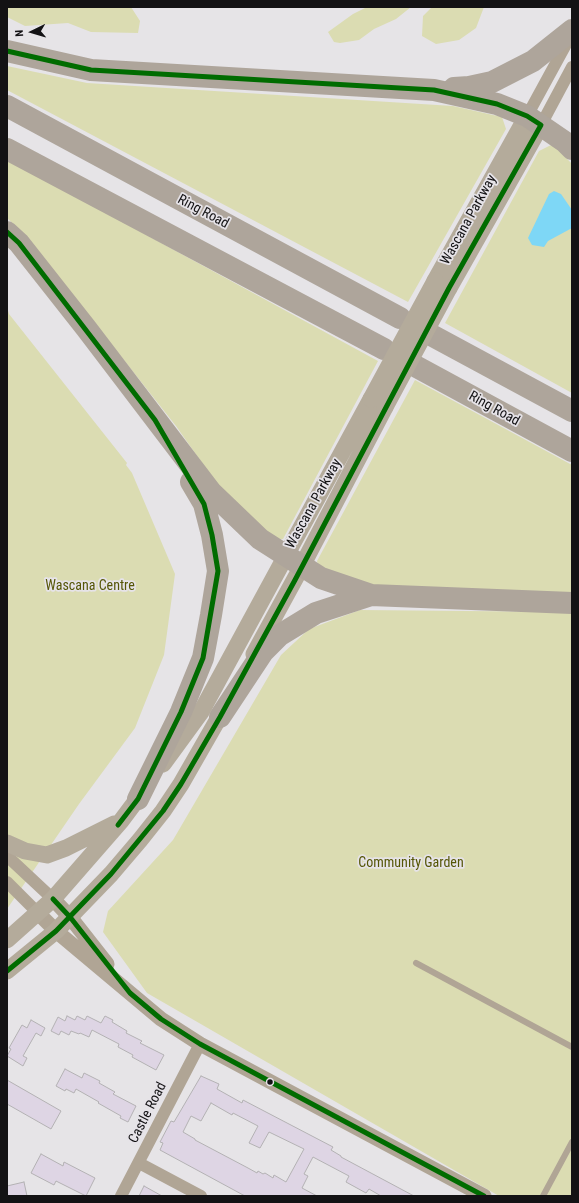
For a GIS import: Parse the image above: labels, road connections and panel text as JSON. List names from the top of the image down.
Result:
{
  "streets": {
    "highway": ["Ring Road"],
    "main road": ["Wascana Parkway"],
    "street": ["Castle Road"]
  },
  "parks": ["Wascana Centre", "Community Garden"],
  "north": "left"
}
